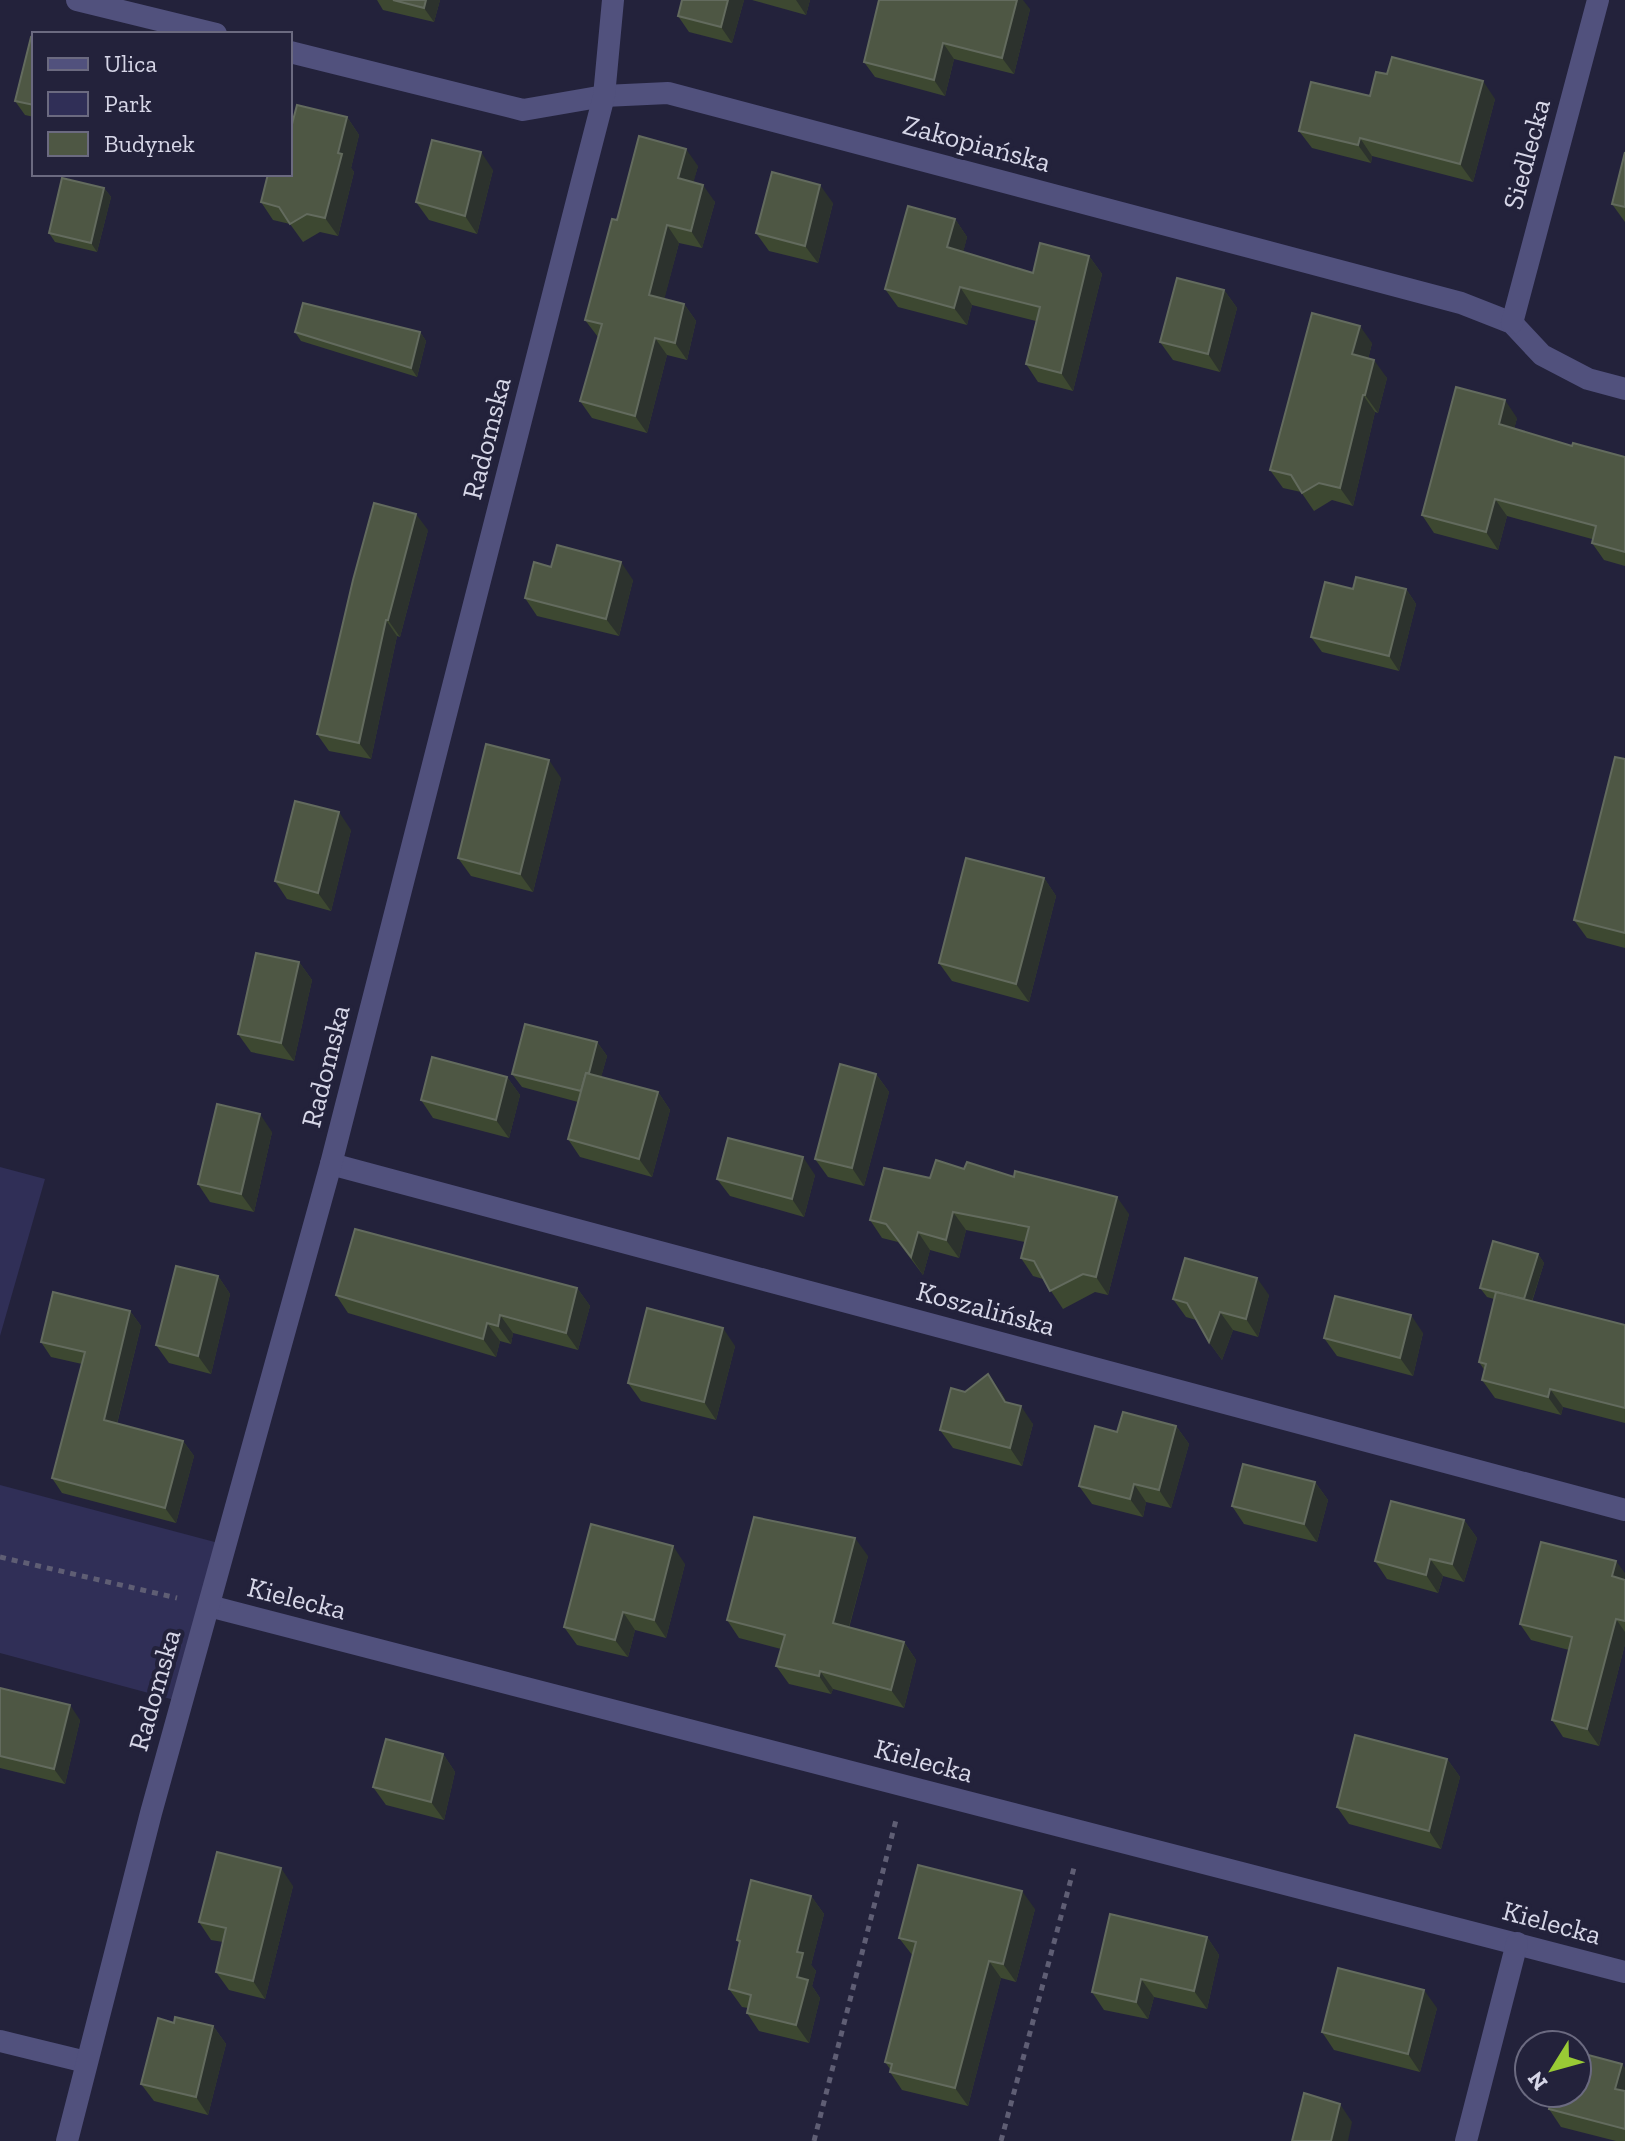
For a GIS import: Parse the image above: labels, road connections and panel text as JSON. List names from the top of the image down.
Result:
{
  "streets": {
    "street": [
      "Zakopiańska",
      "Siedlecka",
      "Radomska",
      "Koszalińska",
      "Kielecka"
    ]
  },
  "crossings": [
    ["Zakopiańska", "Siedlecka"],
    ["Zakopiańska", "Radomska"],
    ["Radomska", "Koszalińska"],
    ["Radomska", "Kielecka"]
  ],
  "legend": ["Ulica", "Park", "Budynek"],
  "north": "bottom left"
}
